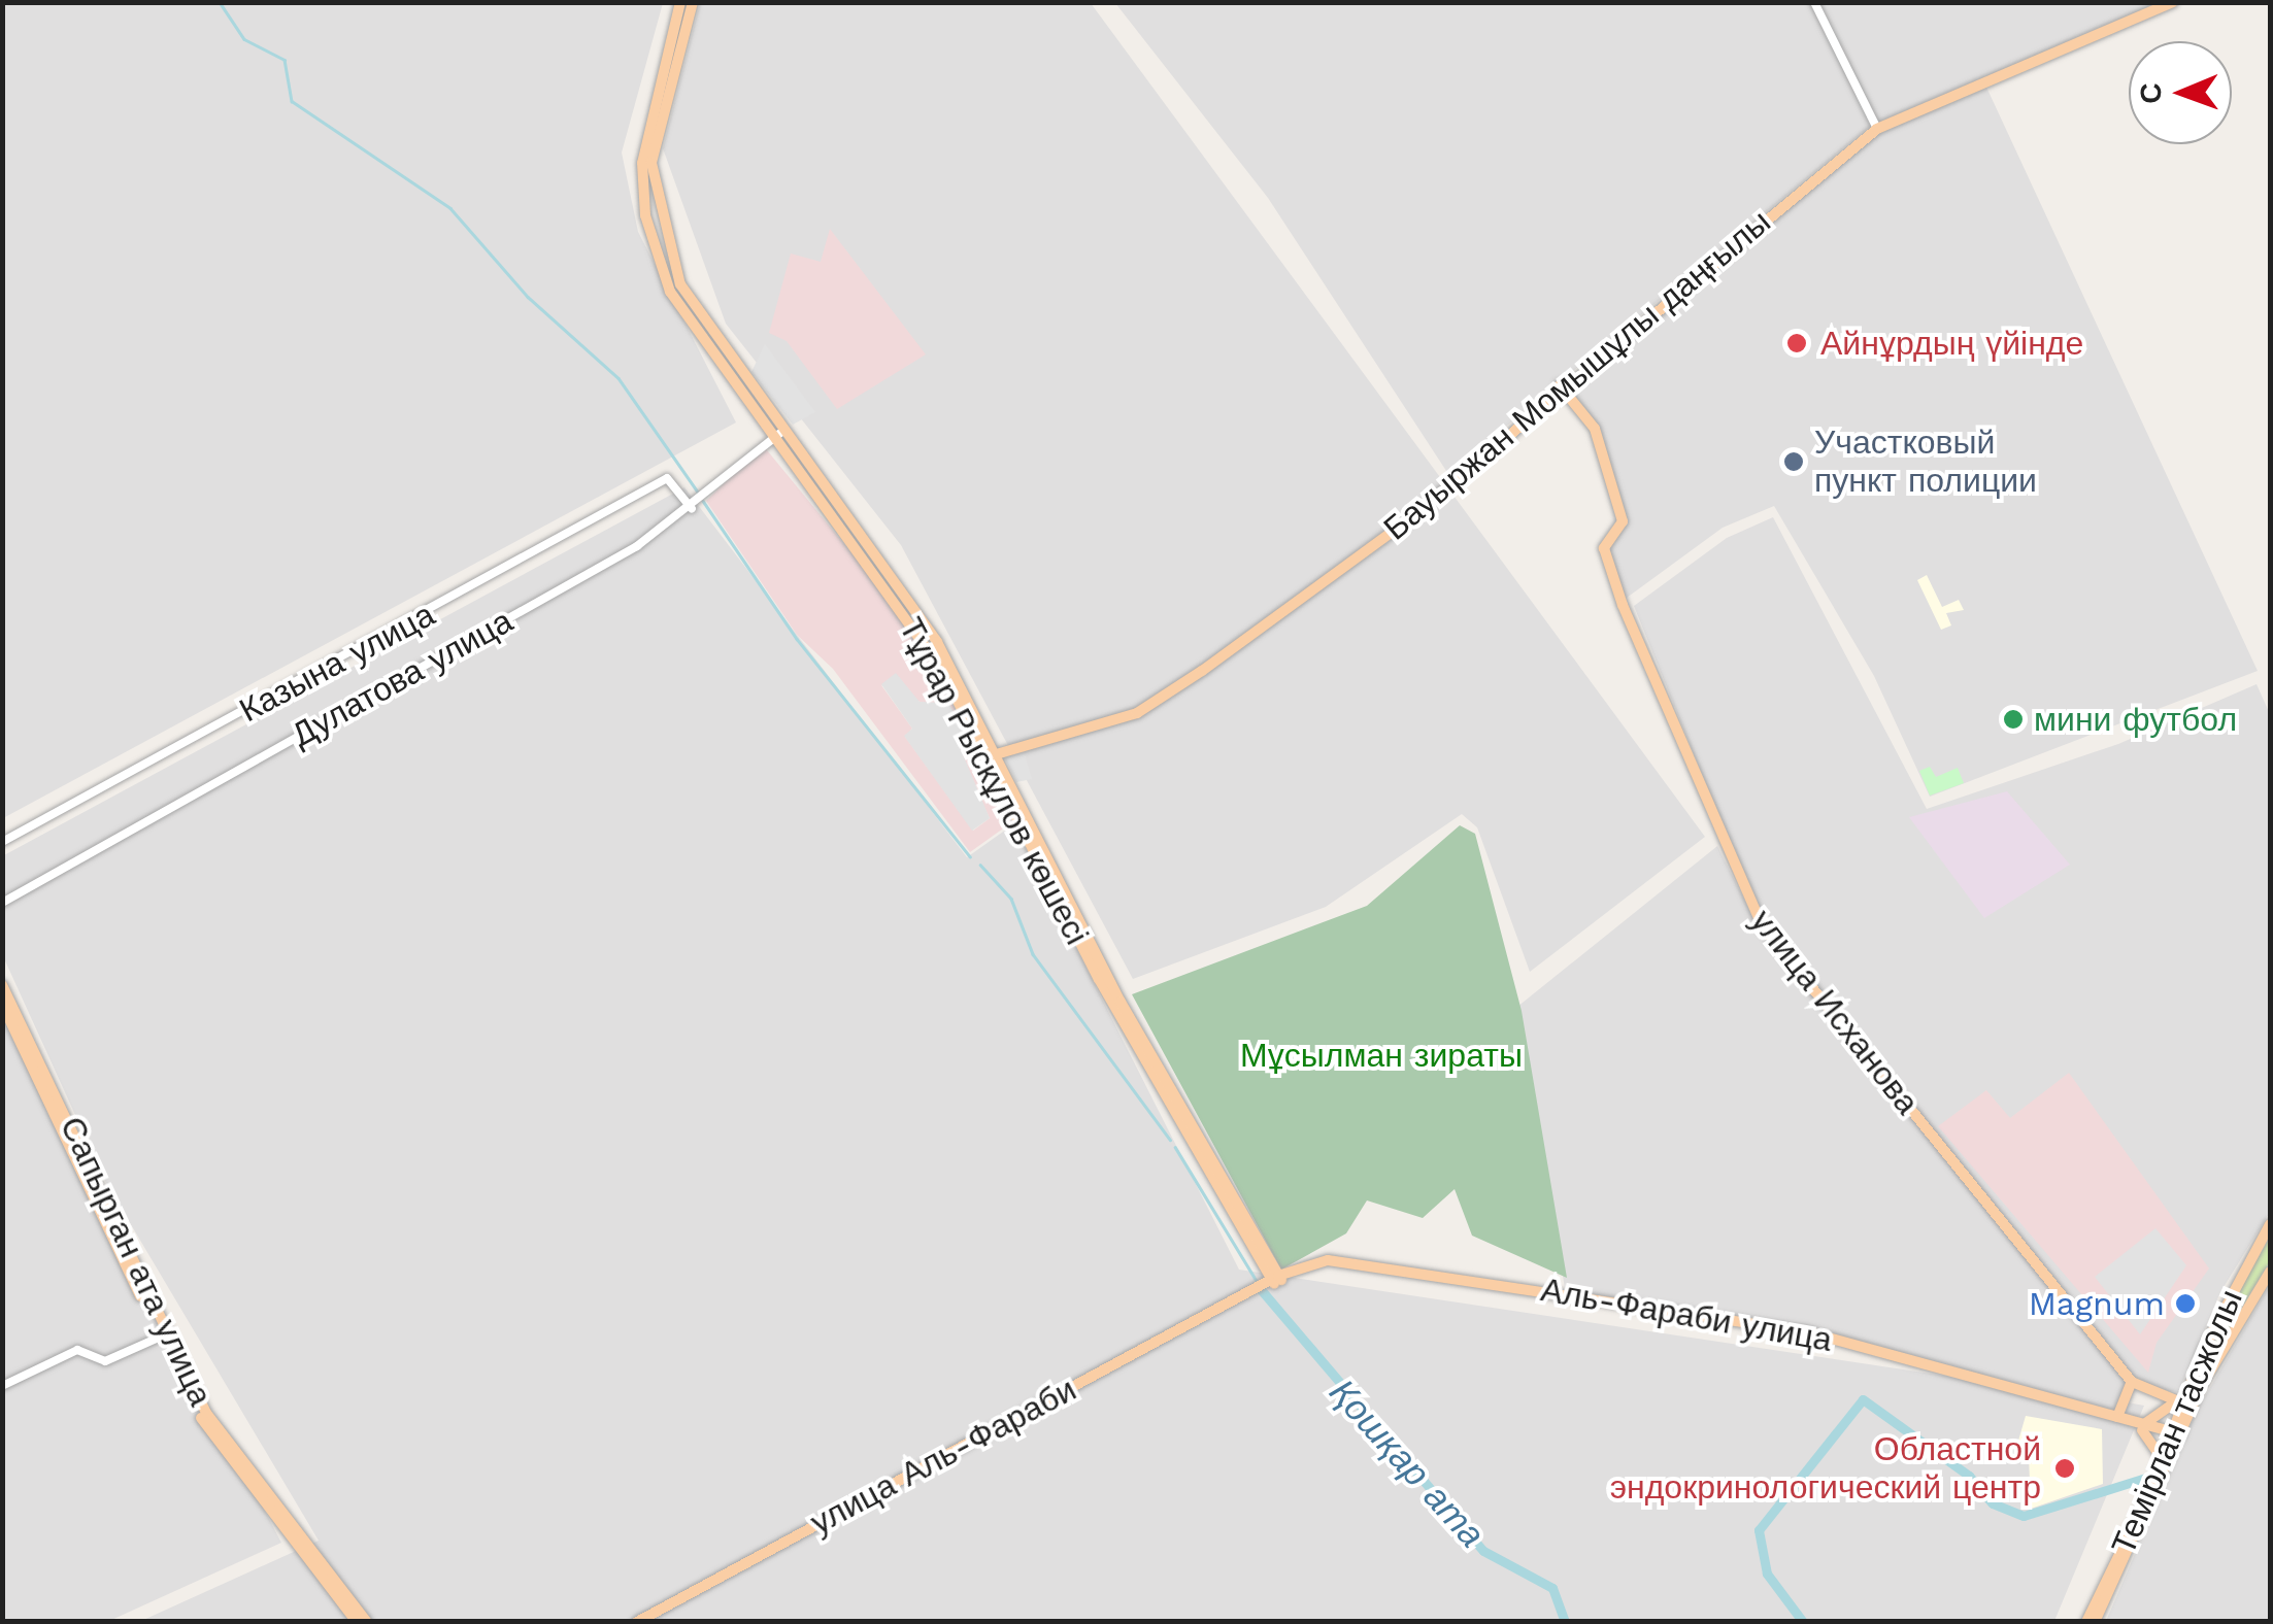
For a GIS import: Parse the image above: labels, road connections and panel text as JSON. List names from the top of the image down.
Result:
{
  "streets": {
    "main road": [
      "Бауыржан Момышұлы даңғылы",
      "Тұрар Рыскұлов көшесі",
      "улица Исханова",
      "Сапырган ата улица",
      "Аль-Фараби улица",
      "Темірлан тасжолы",
      "улица Аль-Фараби"
    ],
    "street": ["Казына улица", "Дулатова улица"]
  },
  "crossings": [
    ["Бауыржан Момышұлы даңғылы", "Тұрар Рыскұлов көшесі"],
    ["Бауыржан Момышұлы даңғылы", "улица Исханова"],
    ["Казына улица", "Дулатова улица"],
    ["Дулатова улица", "Тұрар Рыскұлов көшесі"],
    ["Тұрар Рыскұлов көшесі", "Аль-Фараби улица"],
    ["Аль-Фараби улица", "Темірлан тасжолы"],
    ["Аль-Фараби улица", "улица Аль-Фараби"]
  ],
  "water": ["Қошқар ата"],
  "parks": ["Мұсылман зираты"],
  "places": [
    "Айнұрдың үйінде",
    "Участковый пункт полиции",
    "мини футбол",
    "Magnum",
    "Областной эндокринологический центр"
  ],
  "north": "left"
}
